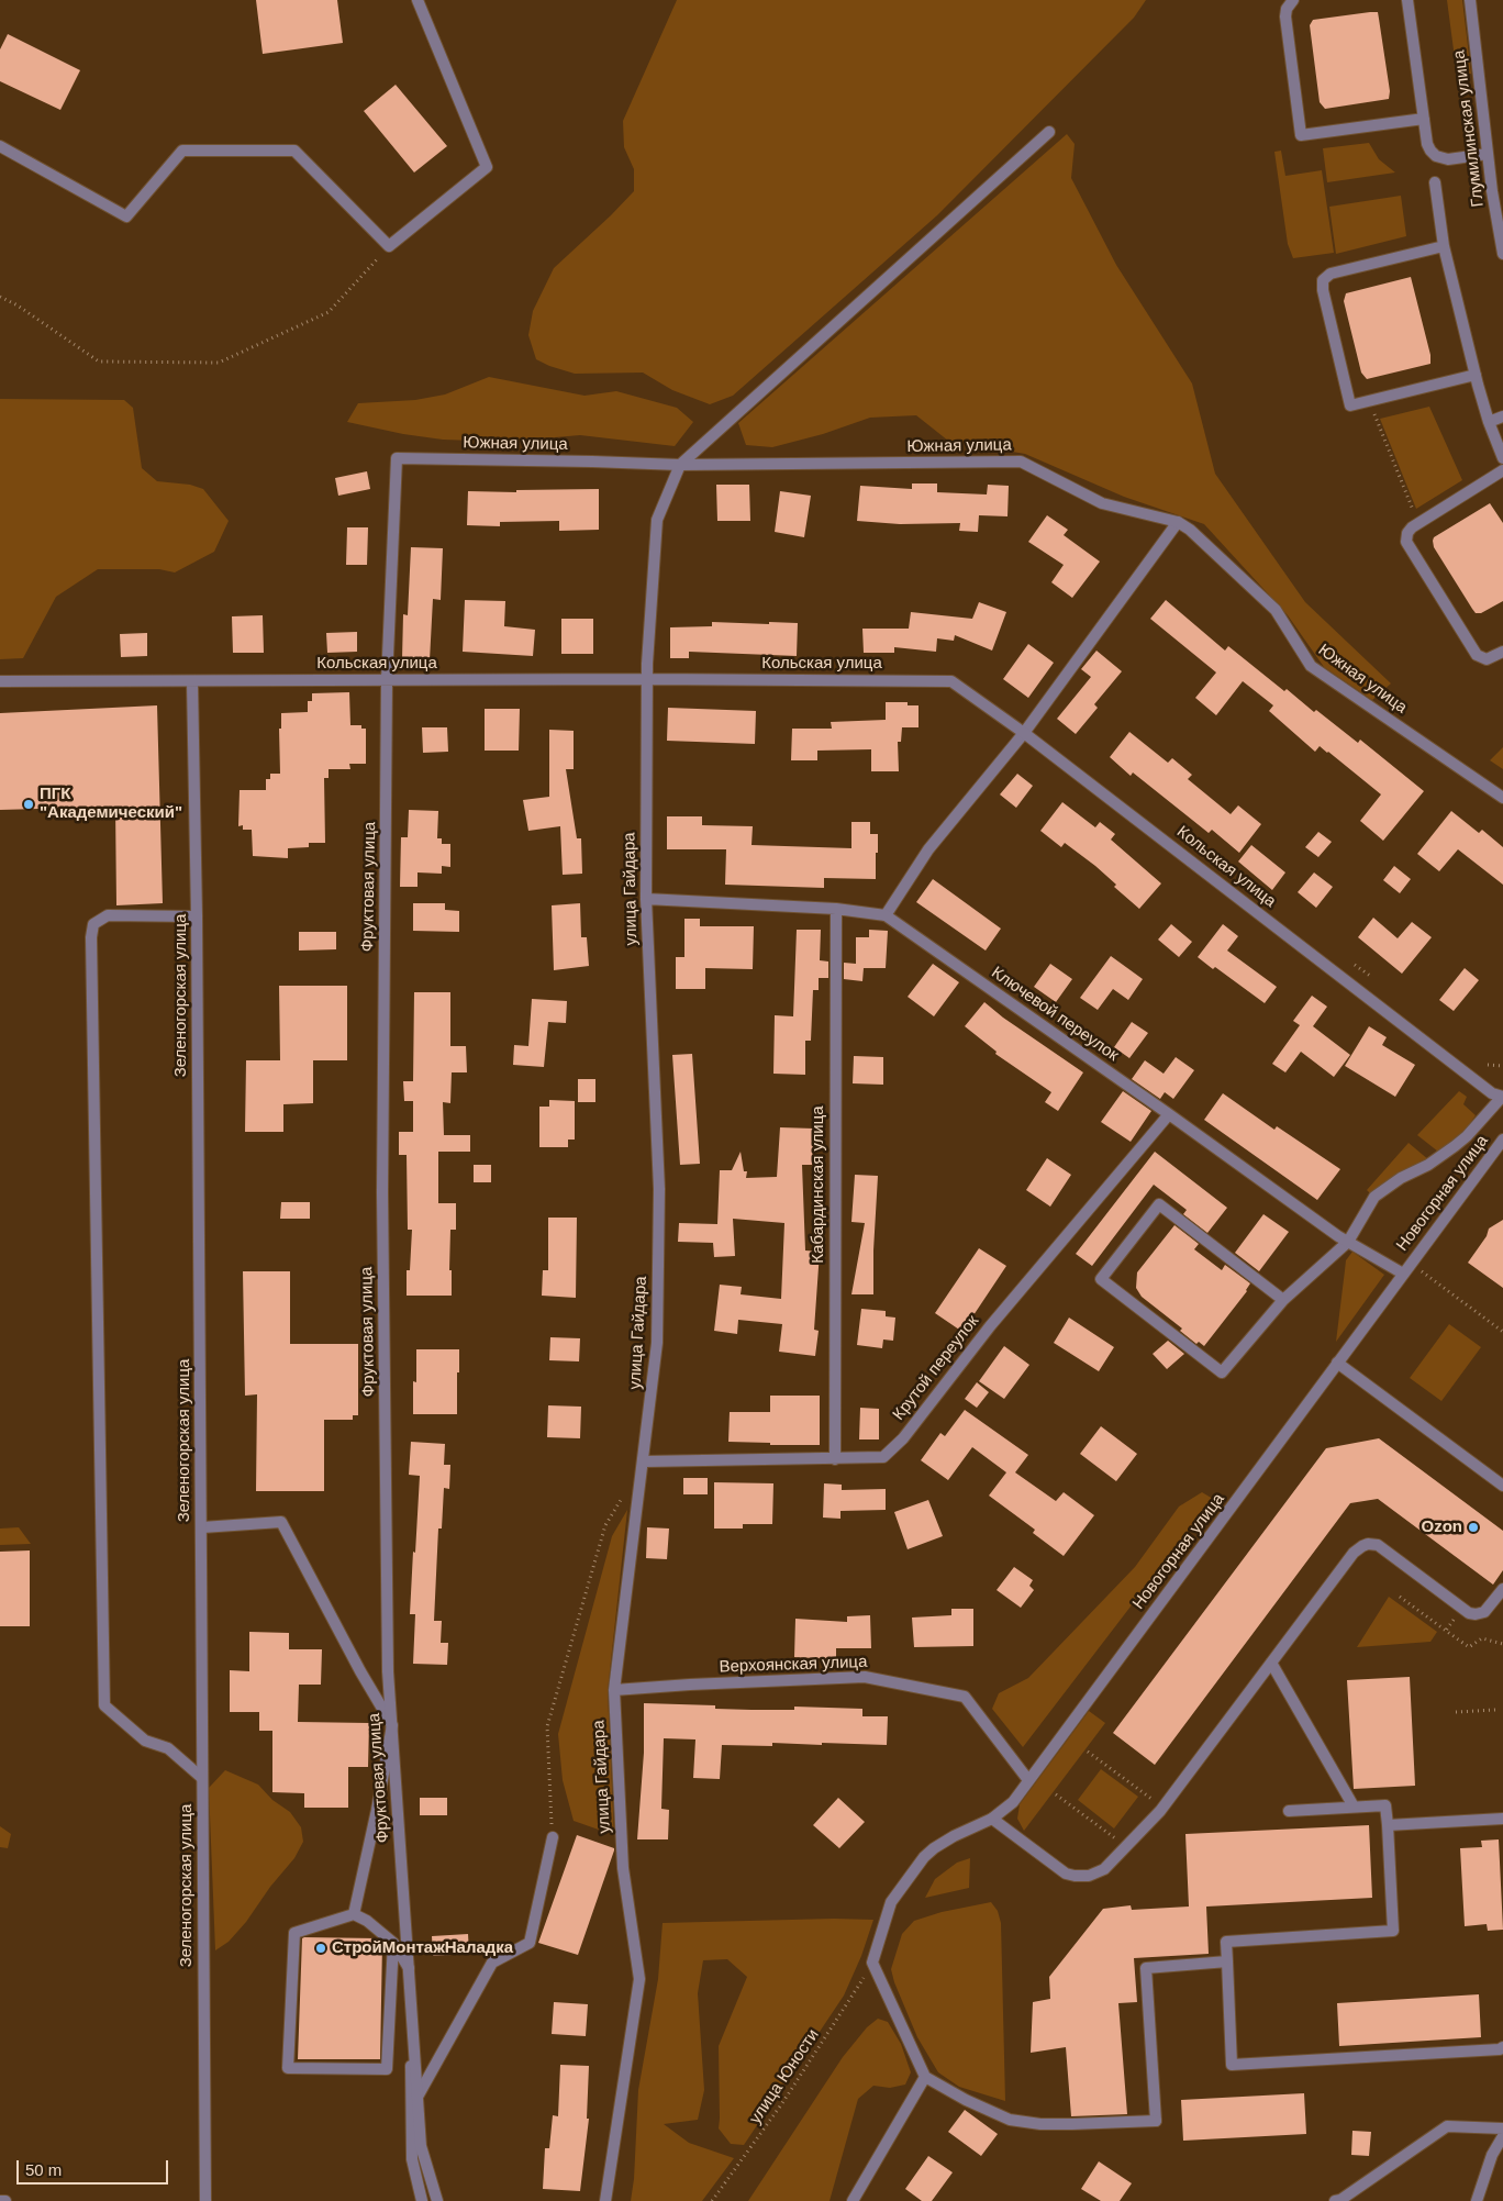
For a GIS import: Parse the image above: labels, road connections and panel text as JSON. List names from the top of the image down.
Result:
{
  "streets": {
    "street": [
      "Глумилинская улица",
      "Южная улица",
      "Кольская улица",
      "Фруктовая улица",
      "улица Гайдара",
      "Зеленогорская улица",
      "Ключевой переулок",
      "Кабардинская улица",
      "Новогорная улица",
      "Крутой переулок",
      "Верхоянская улица"
    ],
    "path": ["улица Юности"]
  },
  "crossings": [
    ["Южная улица", "Фруктовая улица"],
    ["Южная улица", "улица Гайдара"],
    ["Кольская улица", "Фруктовая улица"],
    ["Кольская улица", "улица Гайдара"],
    ["Кольская улица", "Зеленогорская улица"],
    ["улица Гайдара", "Ключевой переулок"],
    ["улица Гайдара", "Крутой переулок"],
    ["улица Гайдара", "Верхоянская улица"],
    ["Ключевой переулок", "Кабардинская улица"],
    ["Ключевой переулок", "Новогорная улица"],
    ["Ключевой переулок", "Крутой переулок"],
    ["Кабардинская улица", "Крутой переулок"],
    ["Новогорная улица", "Верхоянская улица"],
    ["Новогорная улица", "улица Юности"]
  ],
  "places": ["ПГК \"Академический\"", "Ozon", "СтройМонтажНаладка"],
  "scale_bar": "50 m"
}
